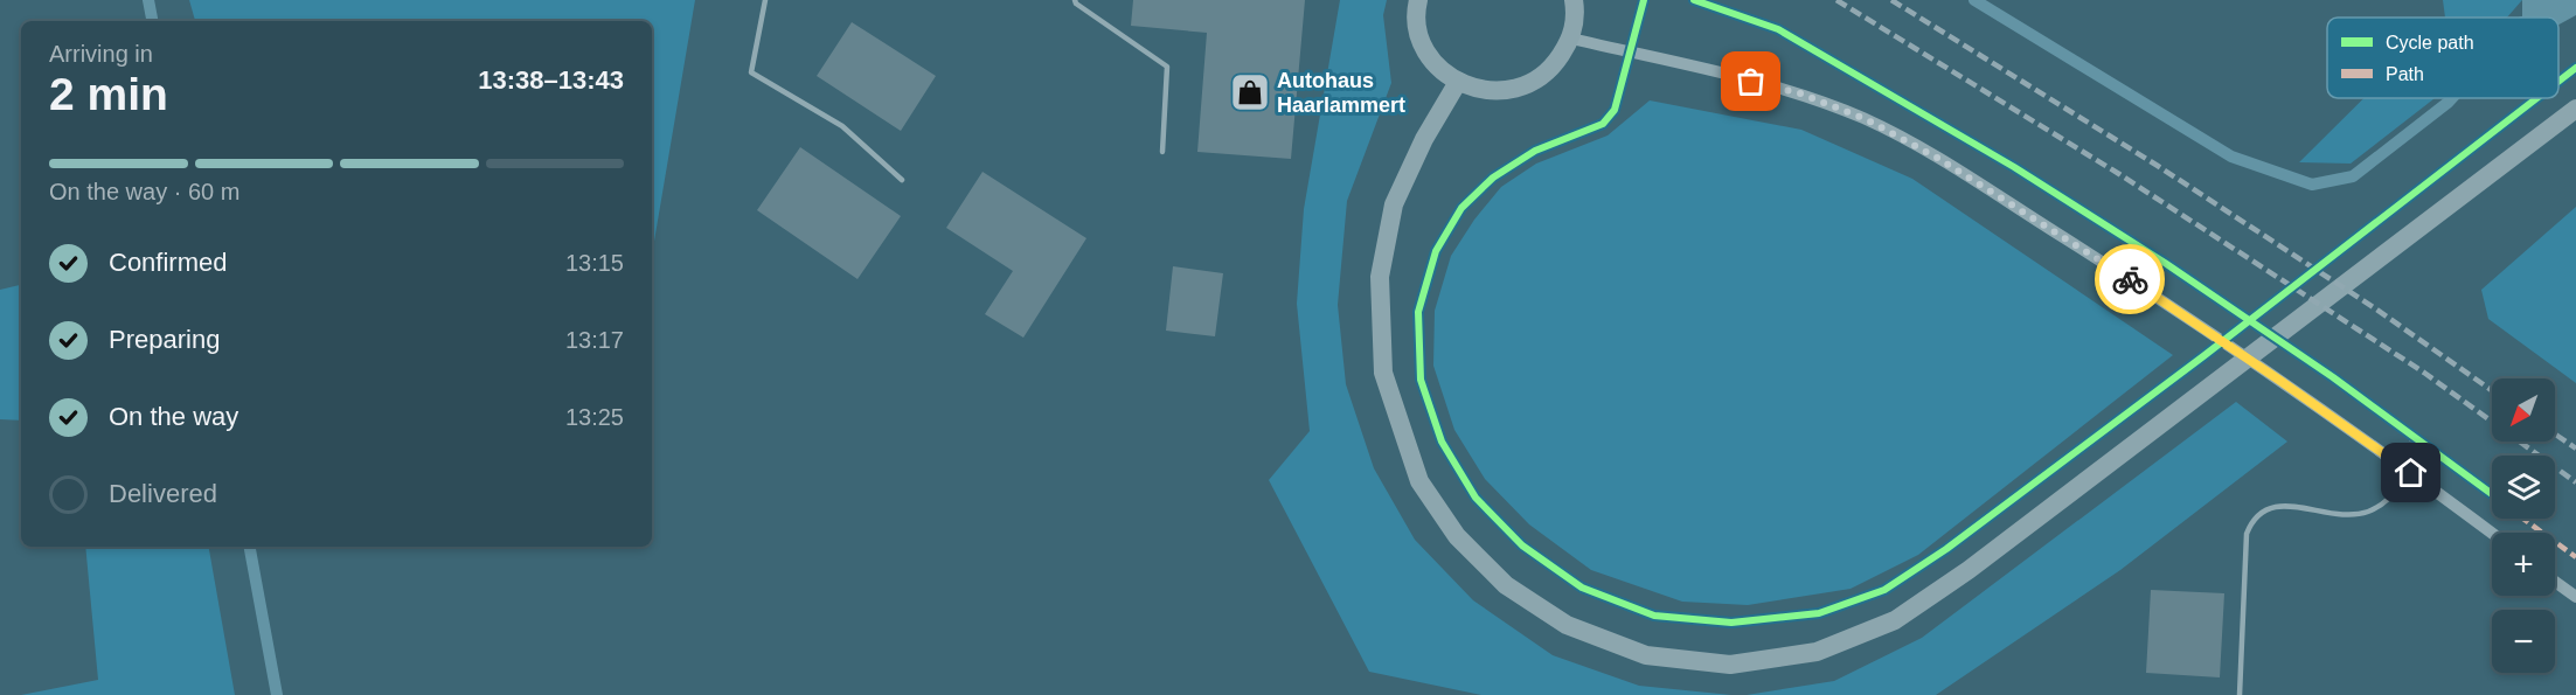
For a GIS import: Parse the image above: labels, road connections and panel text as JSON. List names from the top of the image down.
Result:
{
  "places": {
    "shop": ["Autohaus Haarlammert"]
  },
  "legend": ["Cycle path", "Path"],
  "north": "bottom left",
  "page": {
    "heading": ["2 min", "Arriving in", "13:38–13:43"],
    "bar": "On the way · 60 m",
    "list": [
      ["Confirmed", "13:15"],
      ["Preparing", "13:17"],
      ["On the way", "13:25"],
      "Delivered"
    ],
    "map_buttons": ["+", "−"]
  }
}
